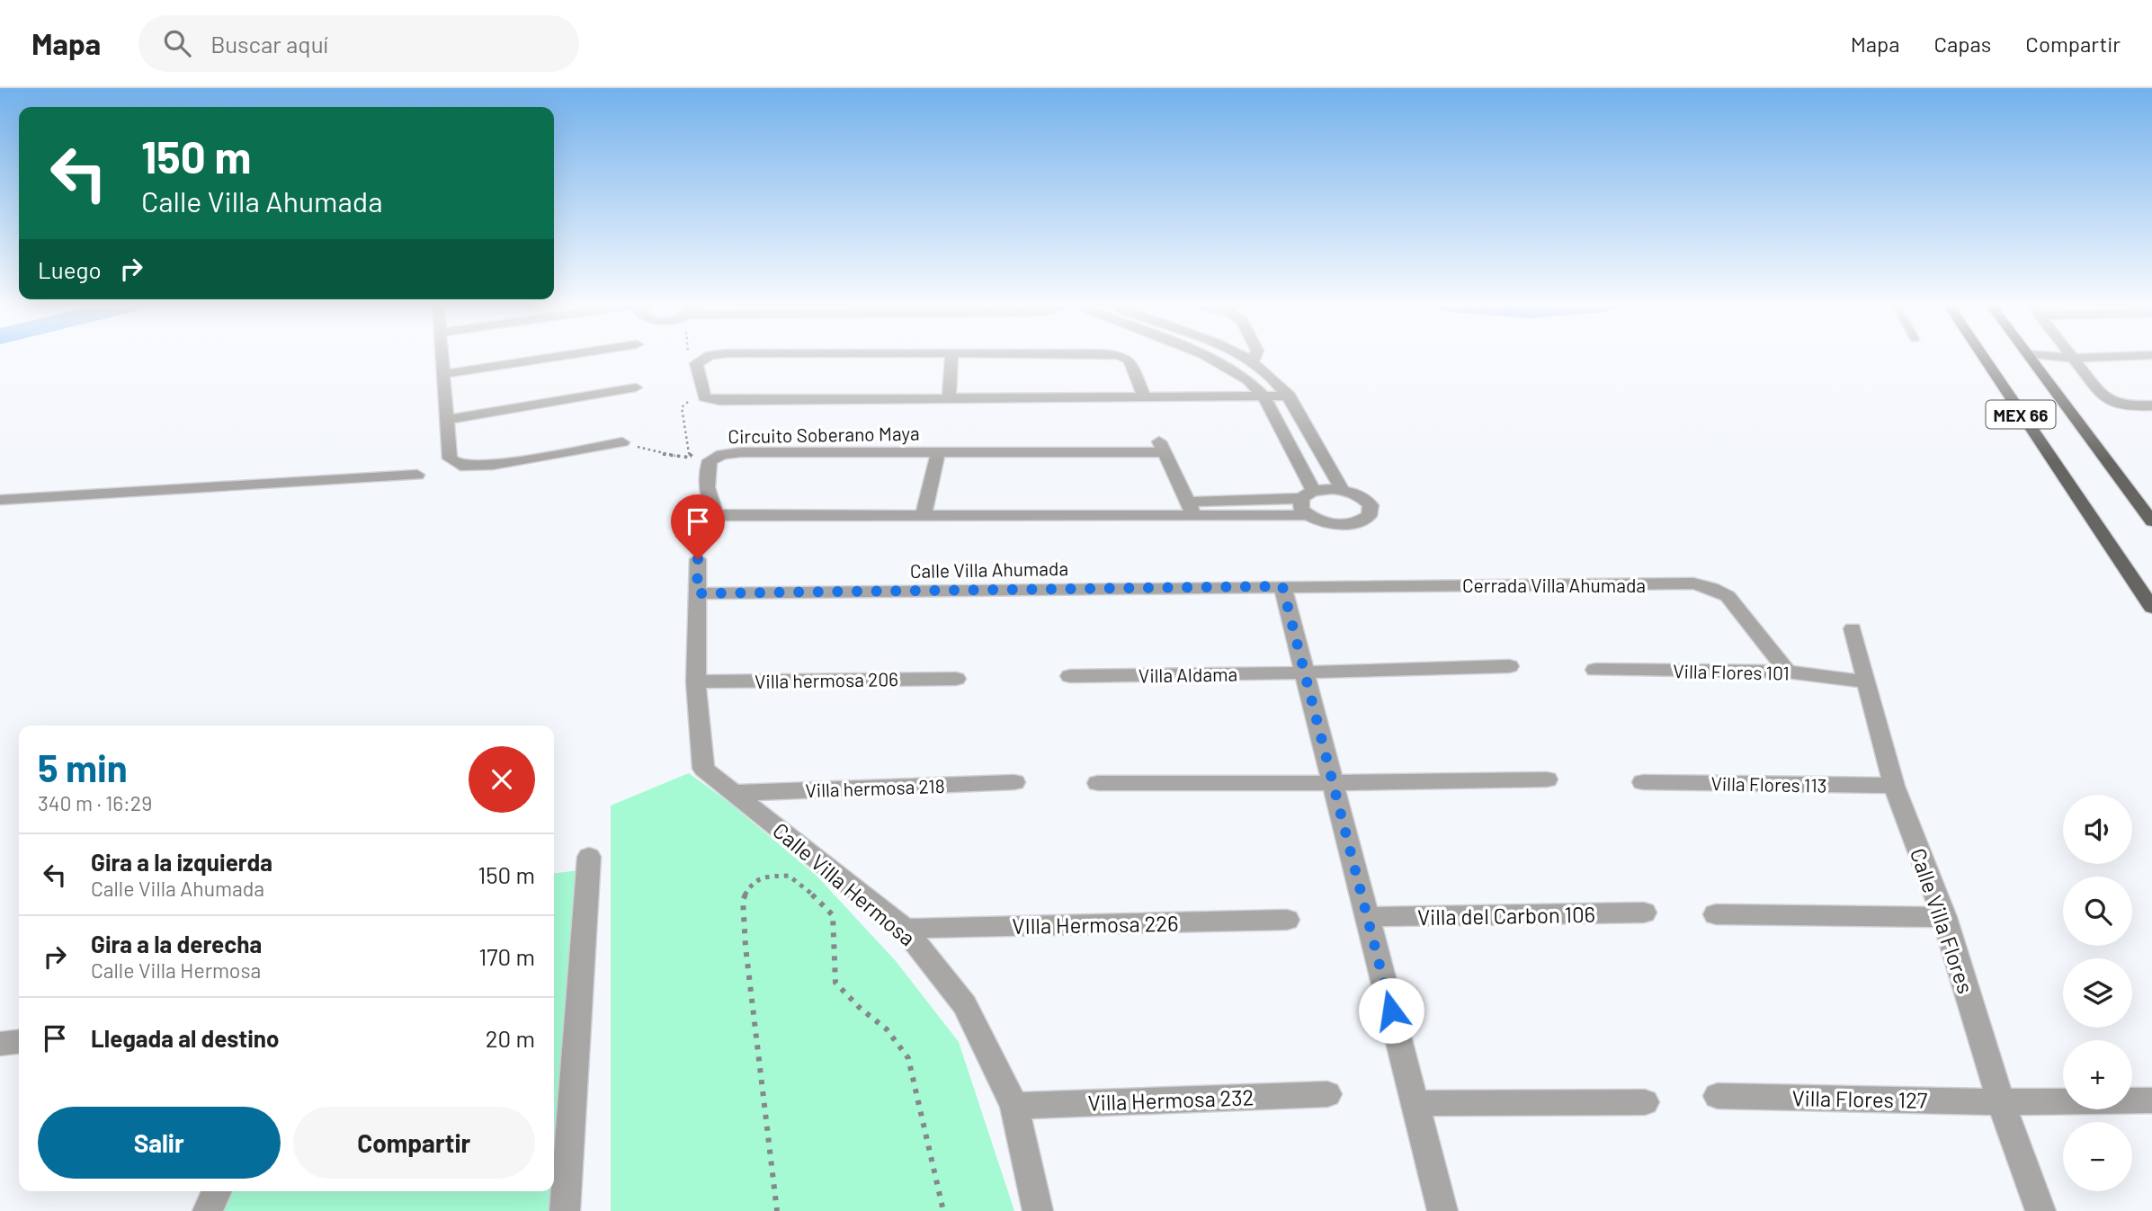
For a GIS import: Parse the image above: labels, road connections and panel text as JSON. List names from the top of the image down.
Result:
{
  "streets": {
    "main road": ["MEX 66"],
    "street": [
      "Circuito Soberano Maya",
      "Calle Villa Ahumada",
      "Cerrada Villa Ahumada",
      "Villa Flores 101",
      "Villa Aldama",
      "Villa hermosa 206",
      "Villa Flores 113",
      "Villa hermosa 218",
      "Calle Villa Hermosa",
      "Villa del Carbon 106",
      "Calle Villa Flores",
      "VIlla Hermosa 226",
      "Villa Flores 127",
      "Villa Hermosa 232"
    ]
  },
  "crossings": [
    ["Calle Villa Ahumada", "Cerrada Villa Ahumada"],
    ["Calle Villa Ahumada", "Calle Villa Hermosa"],
    ["Cerrada Villa Ahumada", "Villa Flores 101"],
    ["Villa Flores 101", "Calle Villa Flores"],
    ["Villa hermosa 206", "Calle Villa Hermosa"],
    ["Villa Flores 113", "Calle Villa Flores"],
    ["Villa hermosa 218", "Calle Villa Hermosa"],
    ["Calle Villa Hermosa", "VIlla Hermosa 226"],
    ["Calle Villa Hermosa", "Villa Hermosa 232"],
    ["Calle Villa Flores", "Villa Flores 127"]
  ],
  "page": {
    "header": "Mapa",
    "search": "Buscar aquí",
    "nav": ["Mapa", "Capas", "Compartir"],
    "turn": ["150 m", "Calle Villa Ahumada"],
    "then": "Luego",
    "heading": ["5 min", "340 m · 16:29"],
    "map_buttons": ["+", "−"],
    "list": [
      {
        "name": "Gira a la izquierda",
        "note": "Calle Villa Ahumada",
        "value": "150 m"
      },
      {
        "name": "Gira a la derecha",
        "note": "Calle Villa Hermosa",
        "value": "170 m"
      },
      {
        "name": "Llegada al destino",
        "value": "20 m"
      }
    ],
    "buttons": ["Salir", "Compartir"]
  }
}
